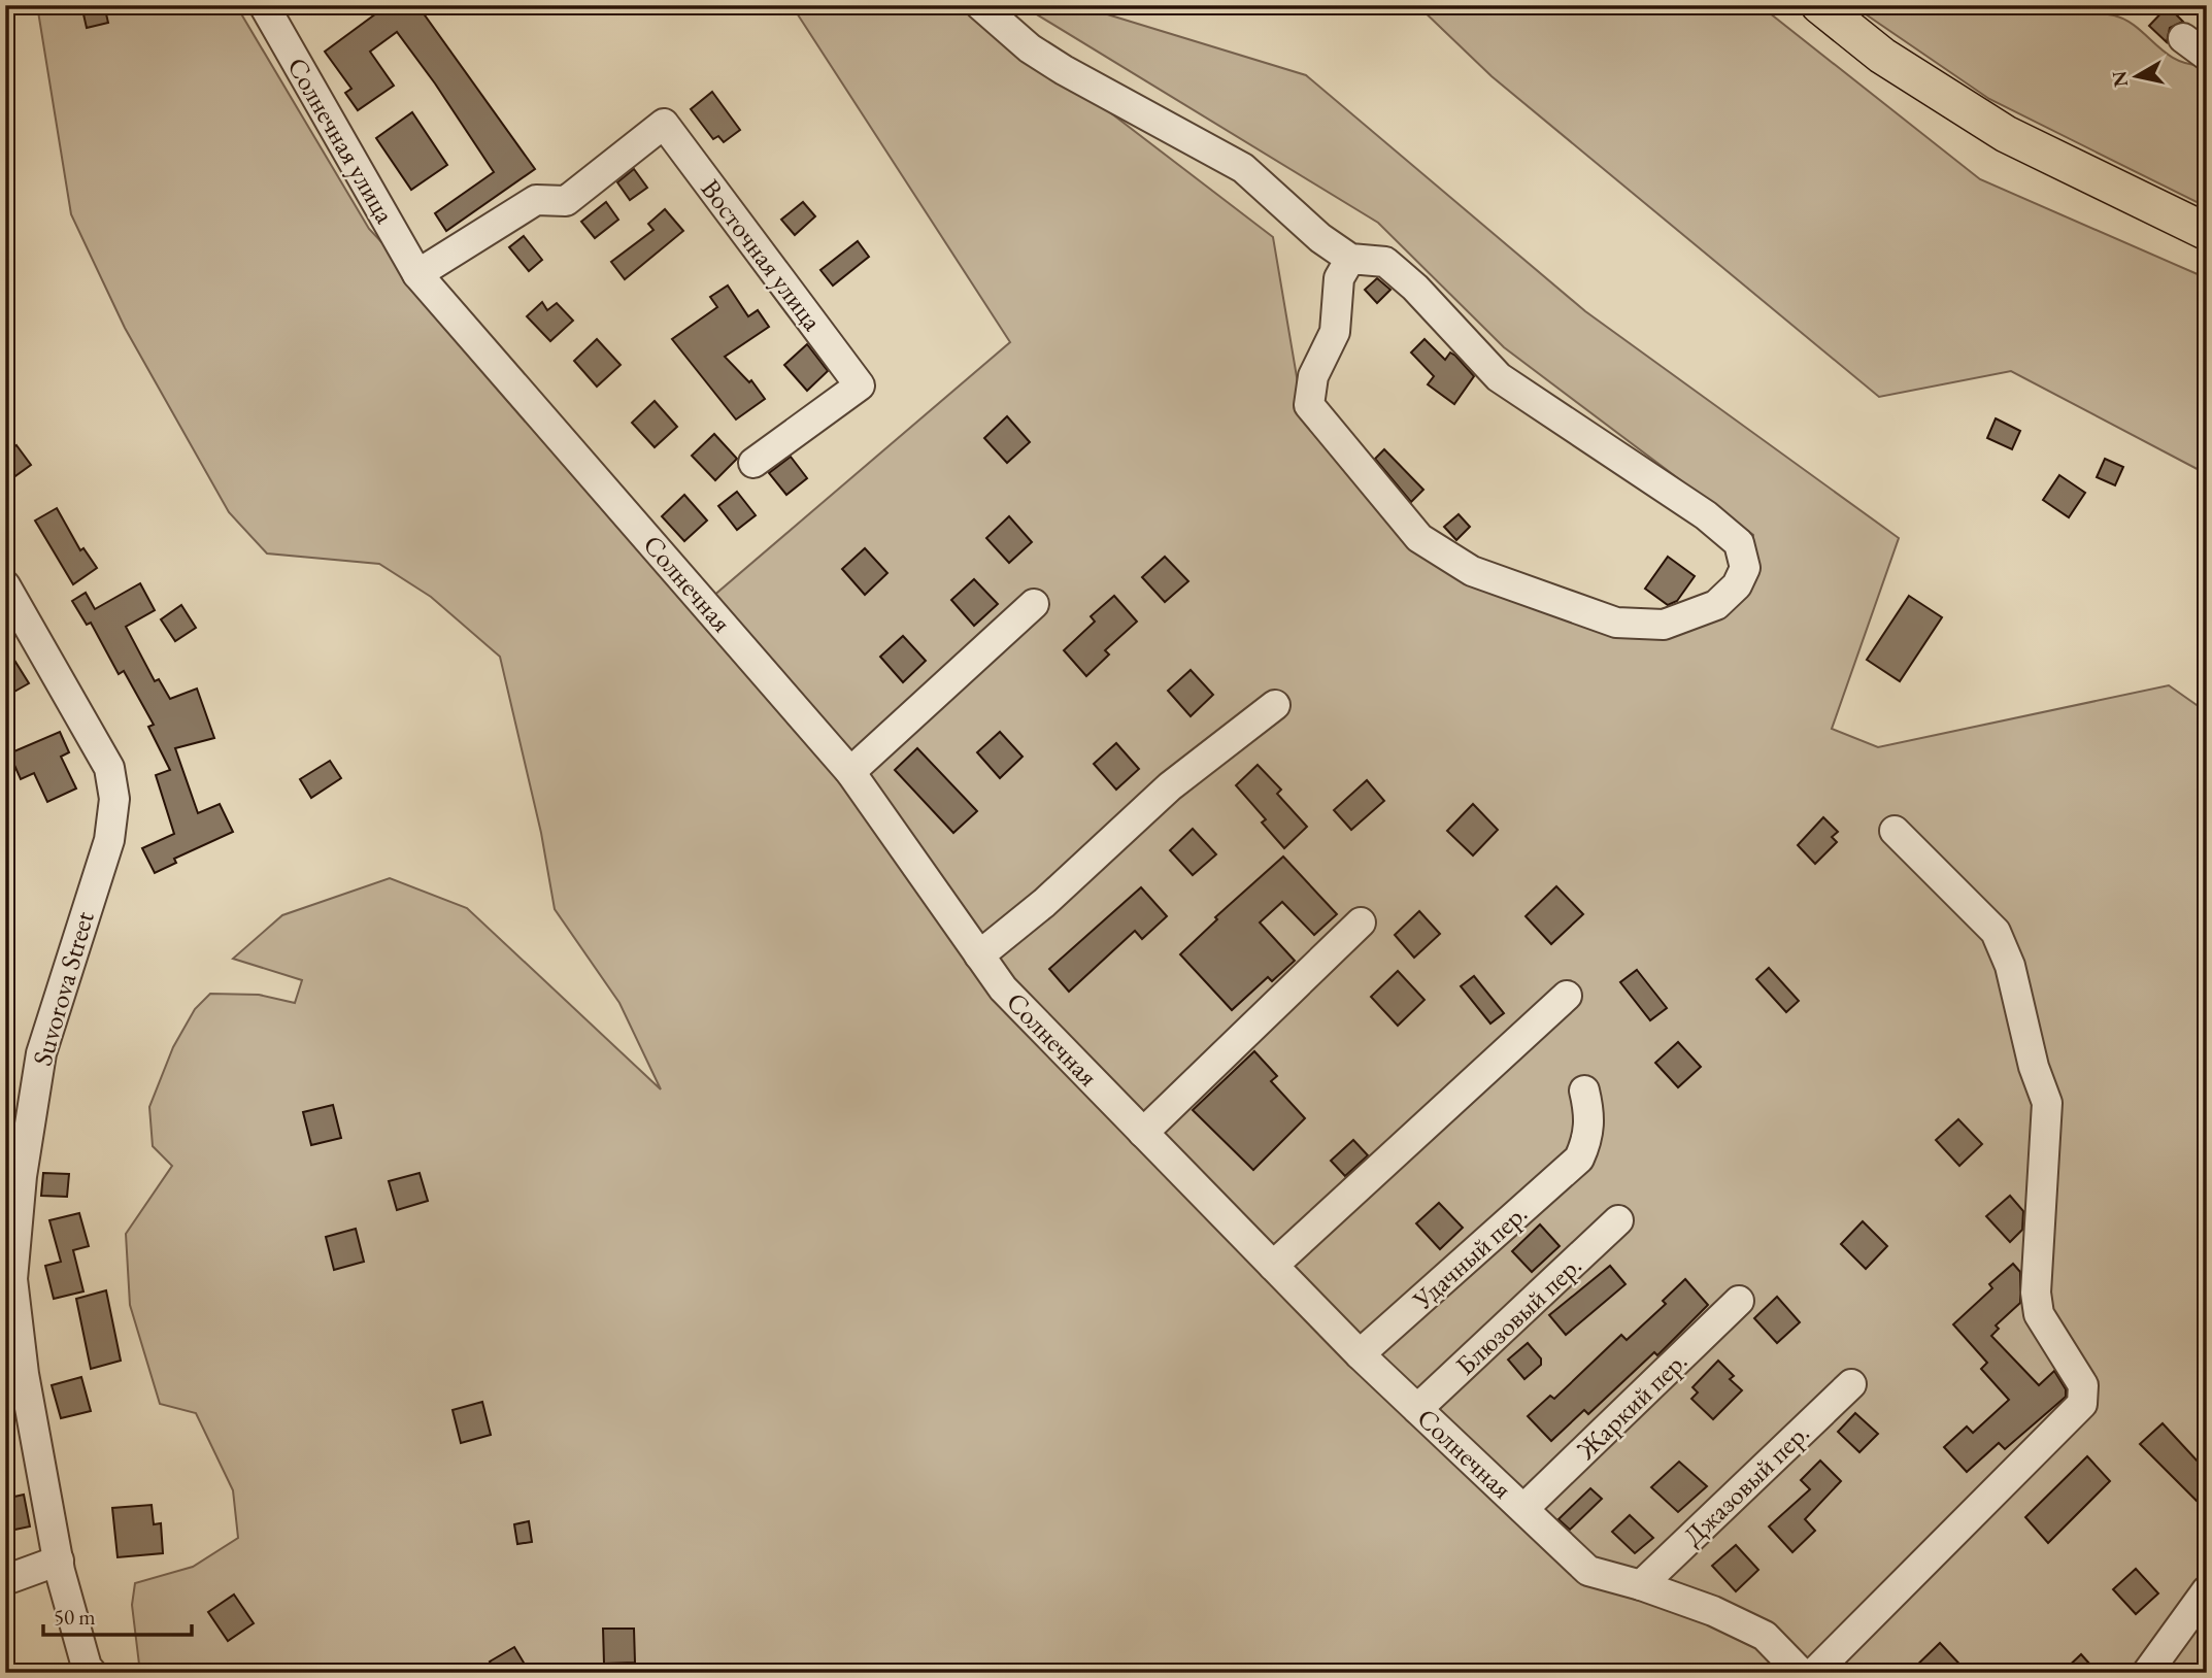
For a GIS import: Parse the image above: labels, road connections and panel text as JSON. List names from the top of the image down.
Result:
{
  "streets": {
    "street": [
      "Солнечная улица",
      "Восточная улица",
      "Солнечная",
      "Suvorova Street",
      "Удачный пер.",
      "Блюзовый пер.",
      "Жаркий пер.",
      "Джазовый пер."
    ]
  },
  "crossings": [
    ["Солнечная улица", "Восточная улица"],
    ["Солнечная улица", "Солнечная"],
    ["Восточная улица", "Солнечная"],
    ["Солнечная", "Удачный пер."],
    ["Солнечная", "Блюзовый пер."],
    ["Солнечная", "Жаркий пер."],
    ["Солнечная", "Джазовый пер."]
  ],
  "scale_bar": "50 m",
  "north": "left"
}
